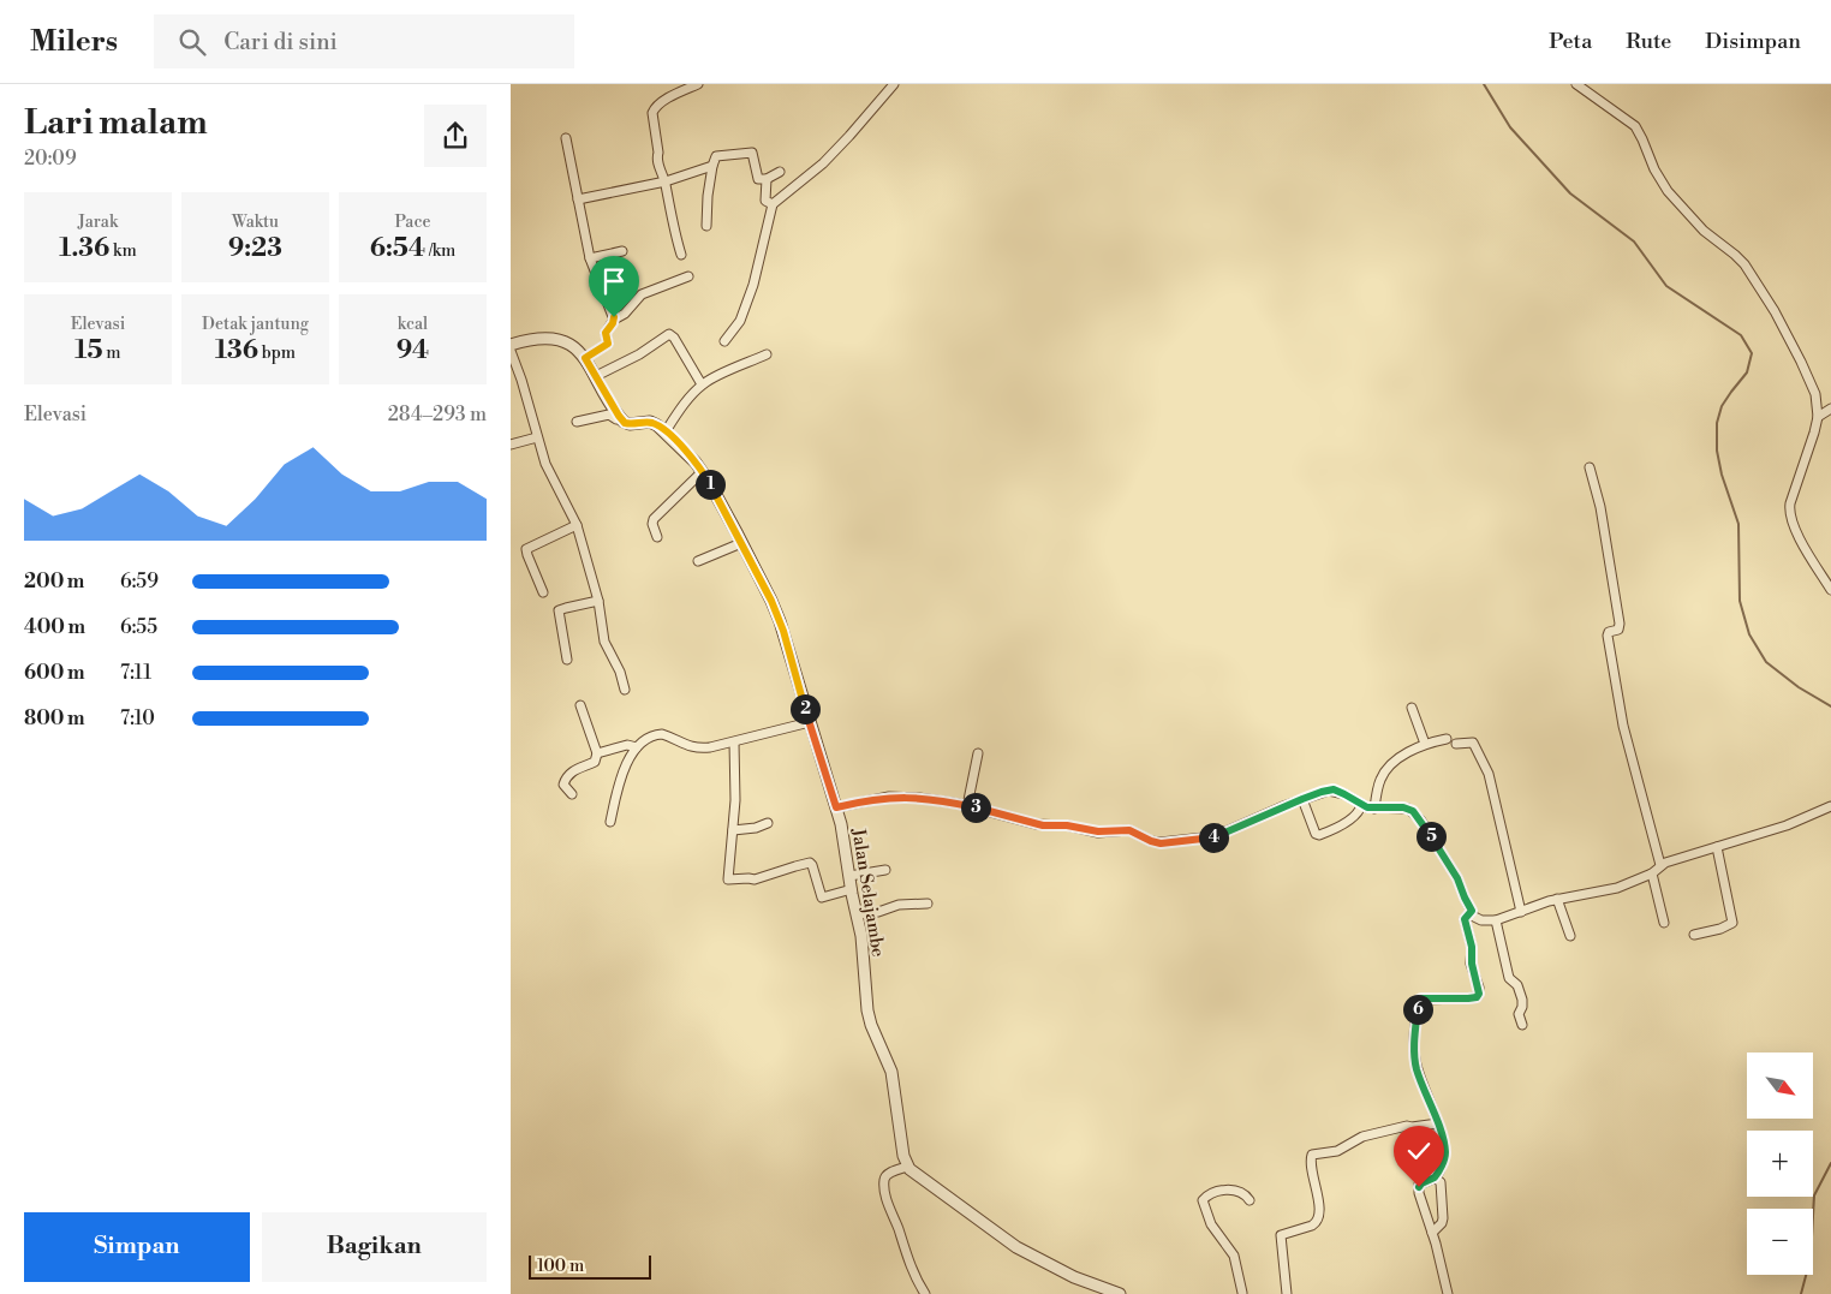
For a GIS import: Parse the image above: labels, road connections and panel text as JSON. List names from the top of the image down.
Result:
{
  "streets": {
    "street": ["Jalan Selajambe"]
  },
  "scale_bar": "100 m",
  "north": "bottom right",
  "page": {
    "header": "Milers",
    "search": "Cari di sini",
    "nav": ["Peta", "Rute", "Disimpan"],
    "heading": ["Lari malam", "20:09"],
    "stats": [
      ["Jarak", "1.36 km"],
      ["Waktu", "9:23"],
      ["Pace", "6:54 /km"],
      ["Elevasi", "15 m"],
      ["Detak jantung", "136 bpm"],
      ["kcal", "94"]
    ],
    "chart": ["Elevasi", "284–293 m"],
    "pins": [
      "1",
      "2",
      "3",
      "5",
      "4",
      "6"
    ],
    "list": [
      {
        "name": "200 m",
        "note": "6:59"
      },
      {
        "name": "400 m",
        "note": "6:55"
      },
      {
        "name": "600 m",
        "note": "7:11"
      },
      {
        "name": "800 m",
        "note": "7:10"
      }
    ],
    "map_buttons": ["+", "−"],
    "buttons": ["Simpan", "Bagikan"],
    "scale": "100 m"
  }
}
